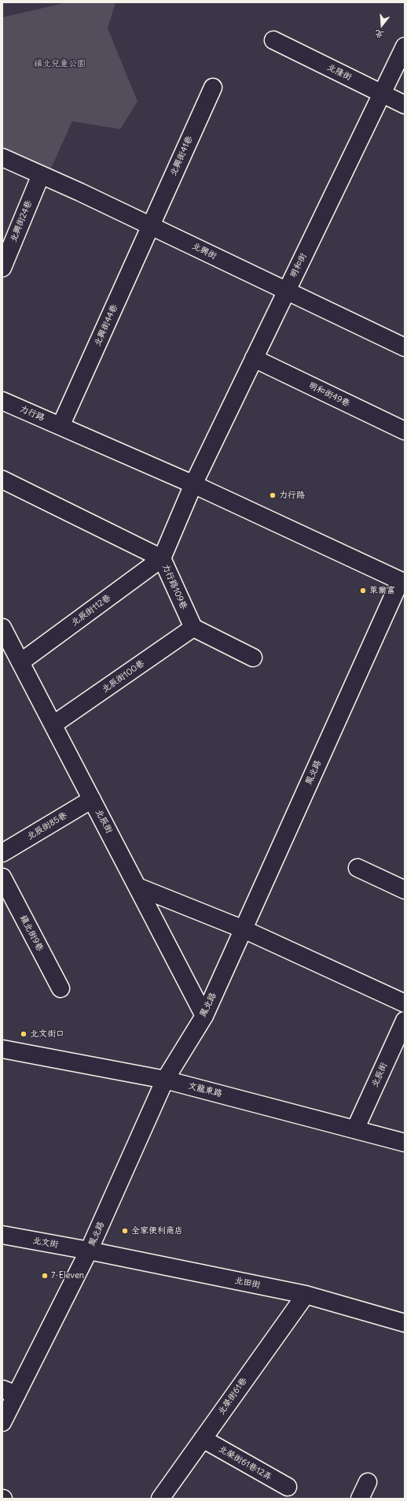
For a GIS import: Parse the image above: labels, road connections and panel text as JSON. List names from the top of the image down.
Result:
{
  "streets": {
    "street": [
      "北隆街",
      "北興街41巷",
      "北興街24巷",
      "北興街",
      "明和街",
      "北興街44巷",
      "明和街49巷",
      "力行路",
      "力行路109巷",
      "北辰街112巷",
      "北辰街100巷",
      "鳳北路",
      "北辰街",
      "北辰街85巷",
      "鎮北街9巷",
      "文龍東路",
      "北文街",
      "北田街",
      "北榮街61巷",
      "北榮街61巷12弄"
    ]
  },
  "crossings": [
    ["北隆街", "明和街"],
    ["北興街41巷", "北興街"],
    ["北興街41巷", "北興街44巷"],
    ["北興街24巷", "北興街"],
    ["北興街", "明和街"],
    ["北興街", "北興街44巷"],
    ["明和街", "明和街49巷"],
    ["明和街", "力行路"],
    ["明和街", "力行路109巷"],
    ["北興街44巷", "力行路"],
    ["力行路", "力行路109巷"],
    ["力行路", "鳳北路"],
    ["力行路109巷", "北辰街112巷"],
    ["力行路109巷", "北辰街100巷"],
    ["北辰街112巷", "北辰街"],
    ["北辰街100巷", "北辰街"],
    ["鳳北路", "北辰街"],
    ["鳳北路", "文龍東路"],
    ["鳳北路", "北文街"],
    ["鳳北路", "北田街"],
    ["北辰街", "北辰街85巷"],
    ["北辰街", "文龍東路"],
    ["北文街", "北田街"],
    ["北田街", "北榮街61巷"],
    ["北榮街61巷", "北榮街61巷12弄"]
  ],
  "parks": ["鎮北兒童公園"],
  "places": [
    "力行路",
    "萊爾富",
    "北文街口",
    "全家便利商店",
    "7-Eleven"
  ],
  "north": "bottom"
}
